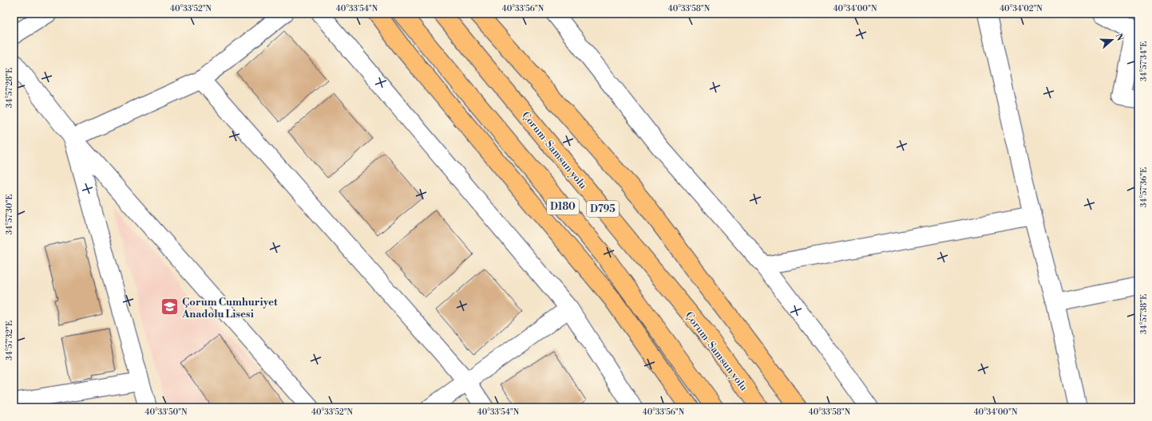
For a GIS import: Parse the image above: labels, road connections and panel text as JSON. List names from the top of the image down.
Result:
{
  "streets": {
    "highway": ["Çorum-Samsun yolu", "D180", "D795"]
  },
  "places": {
    "school or university": ["Çorum Cumhuriyet Anadolu Lisesi"]
  },
  "north": "right",
  "coordinates": [
    "40°33'52\"N",
    "40°33'54\"N",
    "40°33'56\"N",
    "40°33'58\"N",
    "40°34'00\"N",
    "40°34'02\"N",
    "34°57'34\"E",
    "34°57'28\"E",
    "34°57'36\"E",
    "34°57'30\"E",
    "34°57'38\"E",
    "34°57'32\"E",
    "40°33'50\"N"
  ]
}
